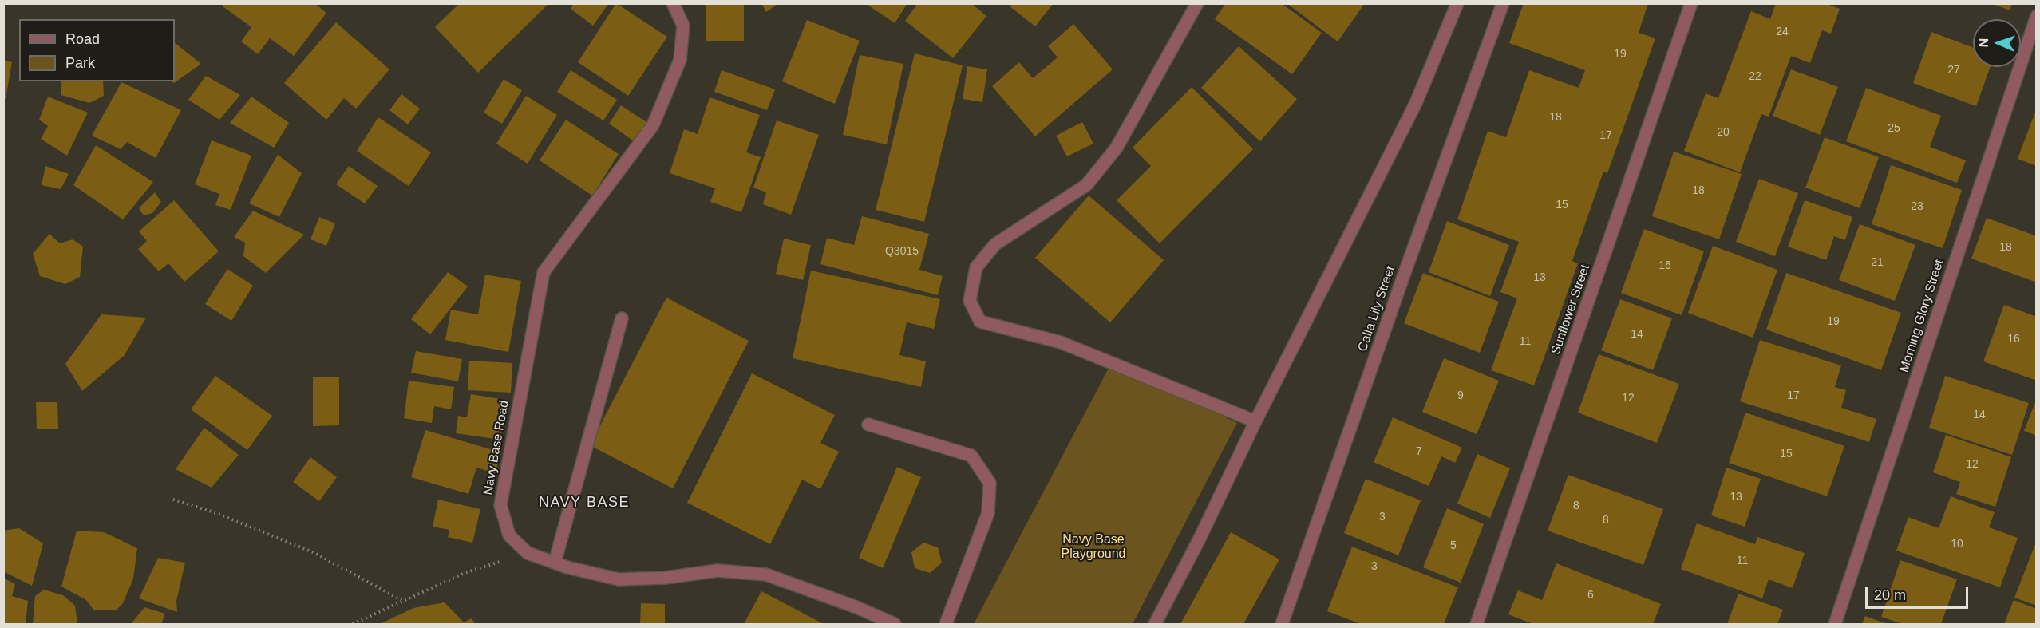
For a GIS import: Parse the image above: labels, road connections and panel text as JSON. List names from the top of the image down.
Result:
{
  "streets": {
    "street": [
      "Calla Lily Street",
      "Sunflower Street",
      "Morning Glory Street",
      "Navy Base Road"
    ]
  },
  "districts": ["NAVY BASE"],
  "parks": ["Navy Base Playground"],
  "house_numbers": [
    "24",
    "19",
    "27",
    "22",
    "18",
    "25",
    "20",
    "17",
    "18",
    "15",
    "23",
    "18",
    "Q3015",
    "21",
    "16",
    "13",
    "19",
    "14",
    "16",
    "11",
    "9",
    "17",
    "12",
    "14",
    "7",
    "15",
    "12",
    "13",
    "8",
    "3",
    "8",
    "10",
    "5",
    "11",
    "3",
    "6"
  ],
  "legend": ["Road", "Park"],
  "scale_bar": "20 m",
  "north": "left"
}
